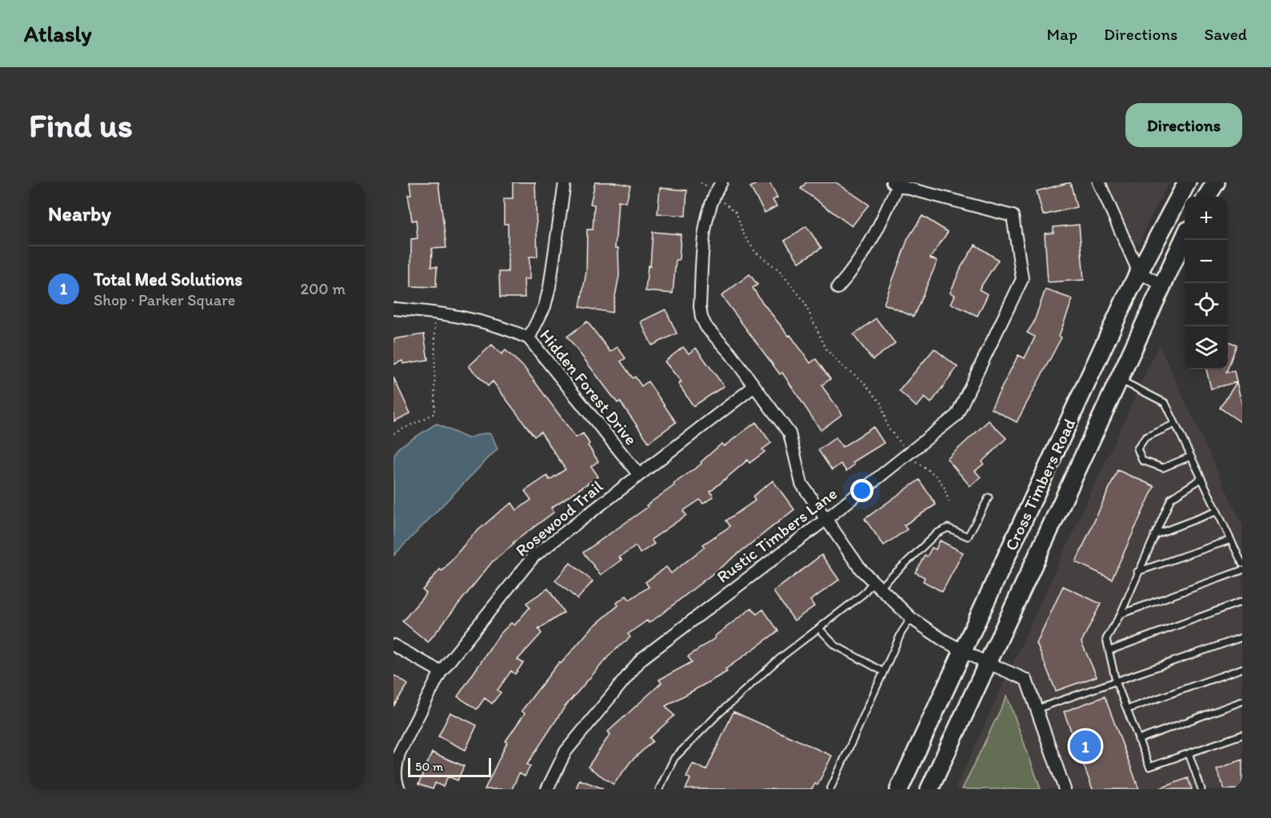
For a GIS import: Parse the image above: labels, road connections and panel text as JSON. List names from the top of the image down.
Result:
{
  "streets": {
    "main road": ["Cross Timbers Road"],
    "street": ["Hidden Forest Drive", "Rosewood Trail", "Rustic Timbers Lane"]
  },
  "crossings": [
    ["Hidden Forest Drive", "Rosewood Trail"]
  ],
  "scale_bar": "50 m",
  "page": {
    "header": "Atlasly",
    "nav": ["Map", "Directions", "Saved"],
    "buttons": "Directions",
    "title": "Find us",
    "heading": "Nearby",
    "map_buttons": ["+", "−"],
    "list": [
      {
        "mark": "1",
        "name": "Total Med Solutions",
        "note": "Shop · Parker Square",
        "value": "200 m"
      }
    ],
    "pins": "1",
    "scale": "50 m"
  }
}
